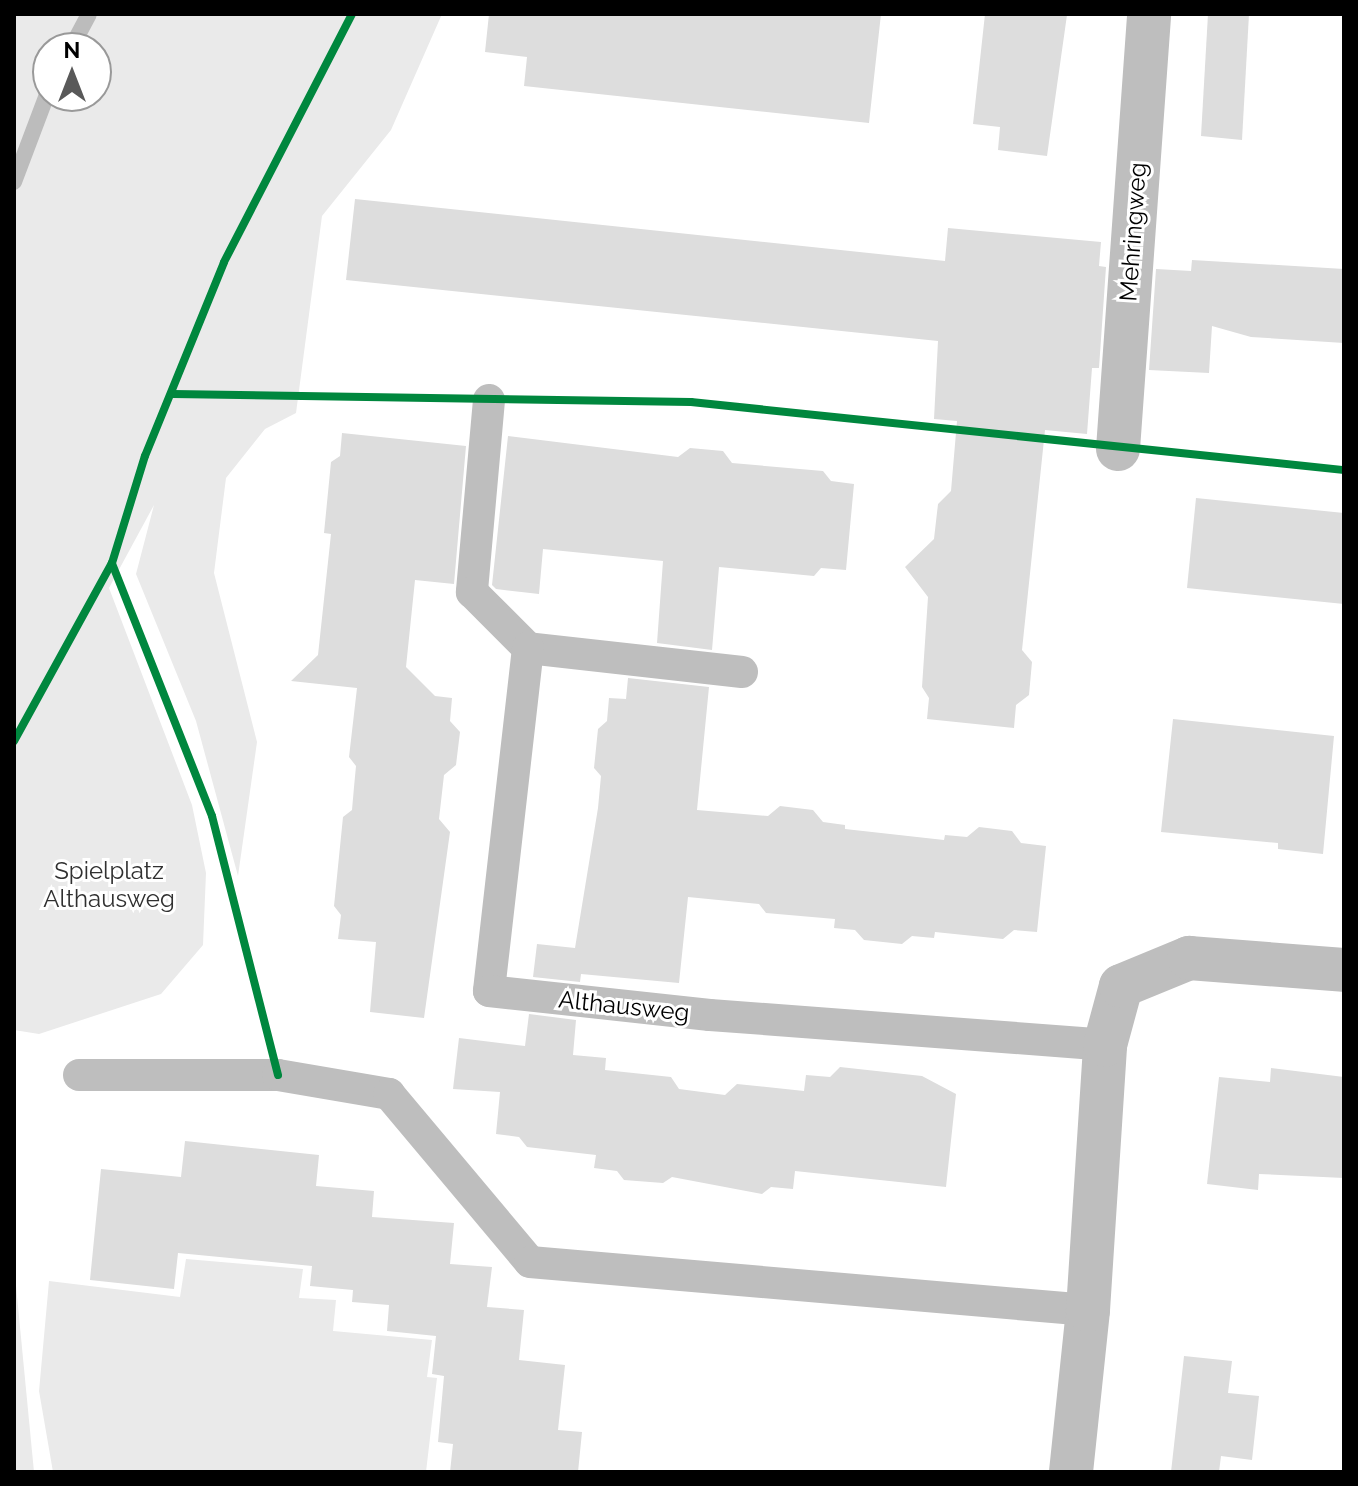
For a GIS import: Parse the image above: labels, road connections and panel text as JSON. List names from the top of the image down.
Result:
{
  "streets": {
    "street": ["Mehringweg"],
    "lane": ["Althausweg"]
  },
  "parks": ["Spielplatz Althausweg"],
  "north": "top"
}
